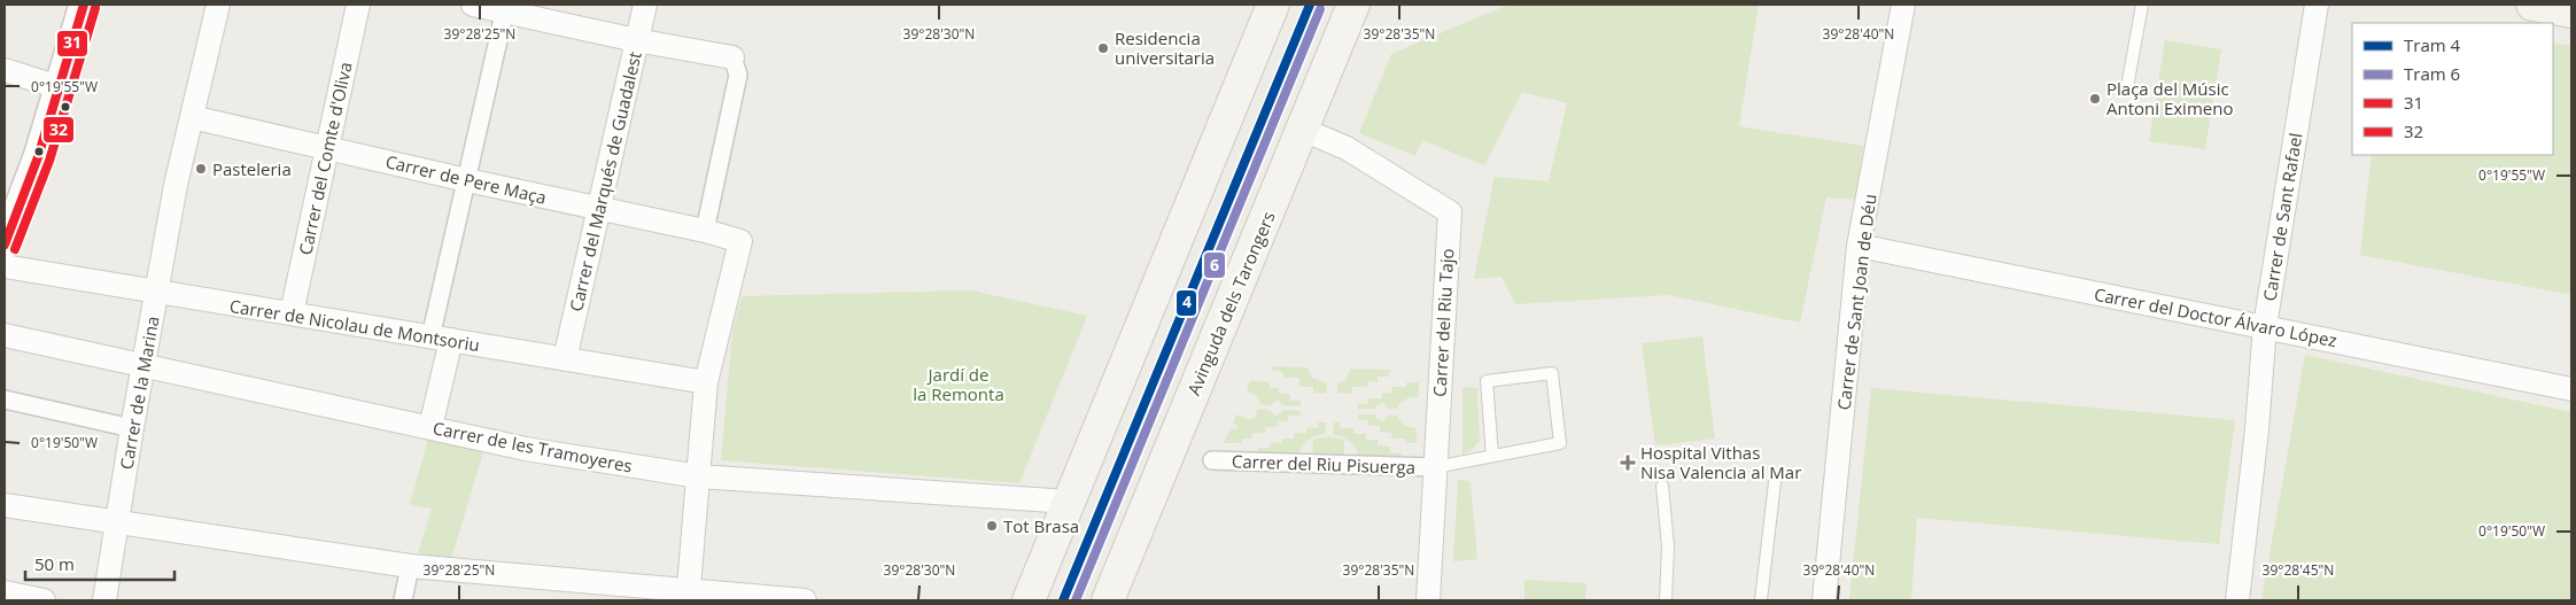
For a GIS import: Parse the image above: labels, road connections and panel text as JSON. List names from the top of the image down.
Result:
{
  "streets": {
    "main road": ["Avinguda dels Tarongers"],
    "street": [
      "Carrer del Comte d'Oliva",
      "Carrer de Pere Maça",
      "Carrer del Marqués de Guadalest",
      "Carrer de Sant Rafael",
      "Carrer de Sant Joan de Déu",
      "Carrer del Doctor Álvaro López",
      "Carrer del Riu Tajo",
      "Carrer de Nicolau de Montsoriu",
      "Carrer de la Marina",
      "Carrer de les Tramoyeres",
      "Carrer del Riu Pisuerga"
    ]
  },
  "crossings": [
    ["Carrer del Comte d'Oliva", "Carrer de Pere Maça"],
    ["Carrer del Comte d'Oliva", "Carrer de Nicolau de Montsoriu"],
    ["Carrer de Pere Maça", "Carrer del Marqués de Guadalest"],
    ["Carrer de Pere Maça", "Carrer de Nicolau de Montsoriu"],
    ["Carrer de Pere Maça", "Carrer de la Marina"],
    ["Carrer del Marqués de Guadalest", "Carrer de Nicolau de Montsoriu"],
    ["Carrer de Sant Rafael", "Carrer del Doctor Álvaro López"],
    ["Carrer de Sant Joan de Déu", "Carrer del Doctor Álvaro López"],
    ["Avinguda dels Tarongers", "Carrer del Riu Tajo"],
    ["Carrer del Riu Tajo", "Carrer del Riu Pisuerga"],
    ["Carrer de Nicolau de Montsoriu", "Carrer de la Marina"],
    ["Carrer de la Marina", "Carrer de les Tramoyeres"]
  ],
  "parks": ["Jardí de la Remonta"],
  "places": {
    "other": [
      "Residencia universitaria",
      "Plaça del Músic Antoni Eximeno",
      "Pasteleria",
      "Tot Brasa"
    ],
    "health": ["Hospital Vithas Nisa Valencia al Mar"]
  },
  "lines": [
    "tram line 4",
    "transit line 31",
    "transit line 32",
    "tram line 6"
  ],
  "legend": [
    "Tram 4",
    "Tram 6",
    "31",
    "32"
  ],
  "scale_bar": "50 m",
  "coordinates": [
    "39°28'25\"N",
    "39°28'30\"N",
    "39°28'35\"N",
    "39°28'40\"N",
    "0°19'55\"W",
    "0°19'50\"W",
    "39°28'45\"N"
  ]
}
